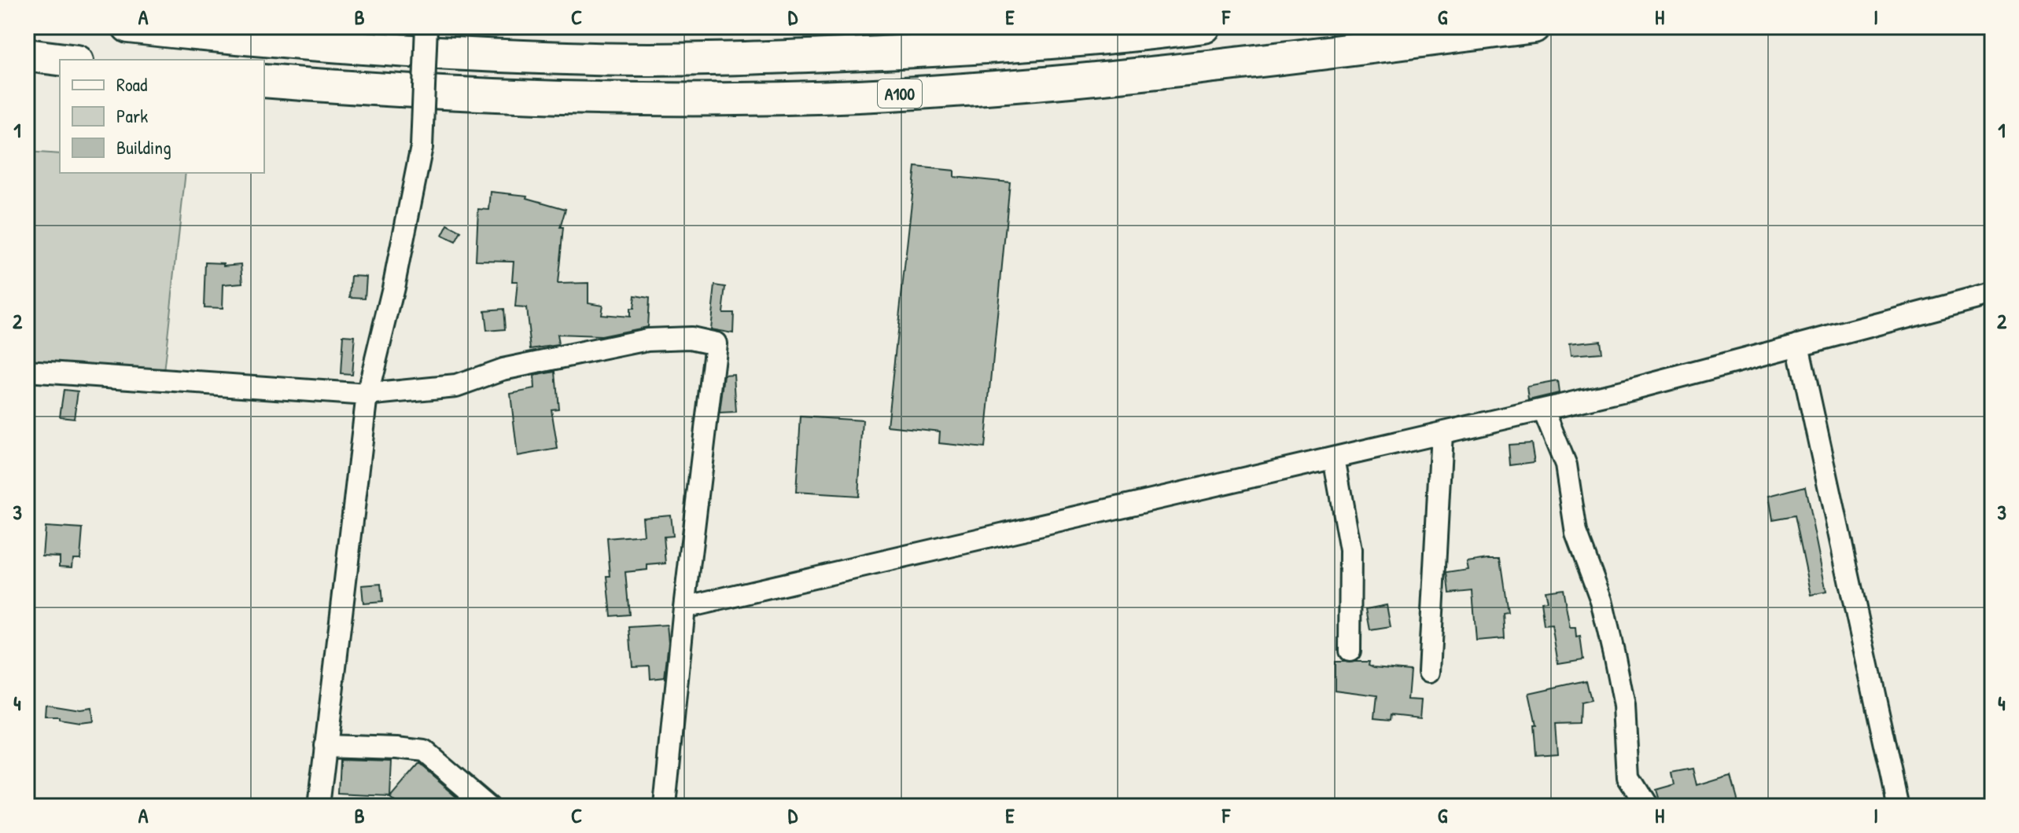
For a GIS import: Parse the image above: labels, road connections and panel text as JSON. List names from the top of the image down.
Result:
{
  "streets": {
    "highway": ["A100"]
  },
  "legend": ["Road", "Park", "Building"],
  "grid": {
    "columns": [
      "A",
      "B",
      "C",
      "D",
      "E",
      "F",
      "G",
      "H",
      "I"
    ],
    "rows": [
      "1",
      "2",
      "3",
      "4"
    ]
  }
}
